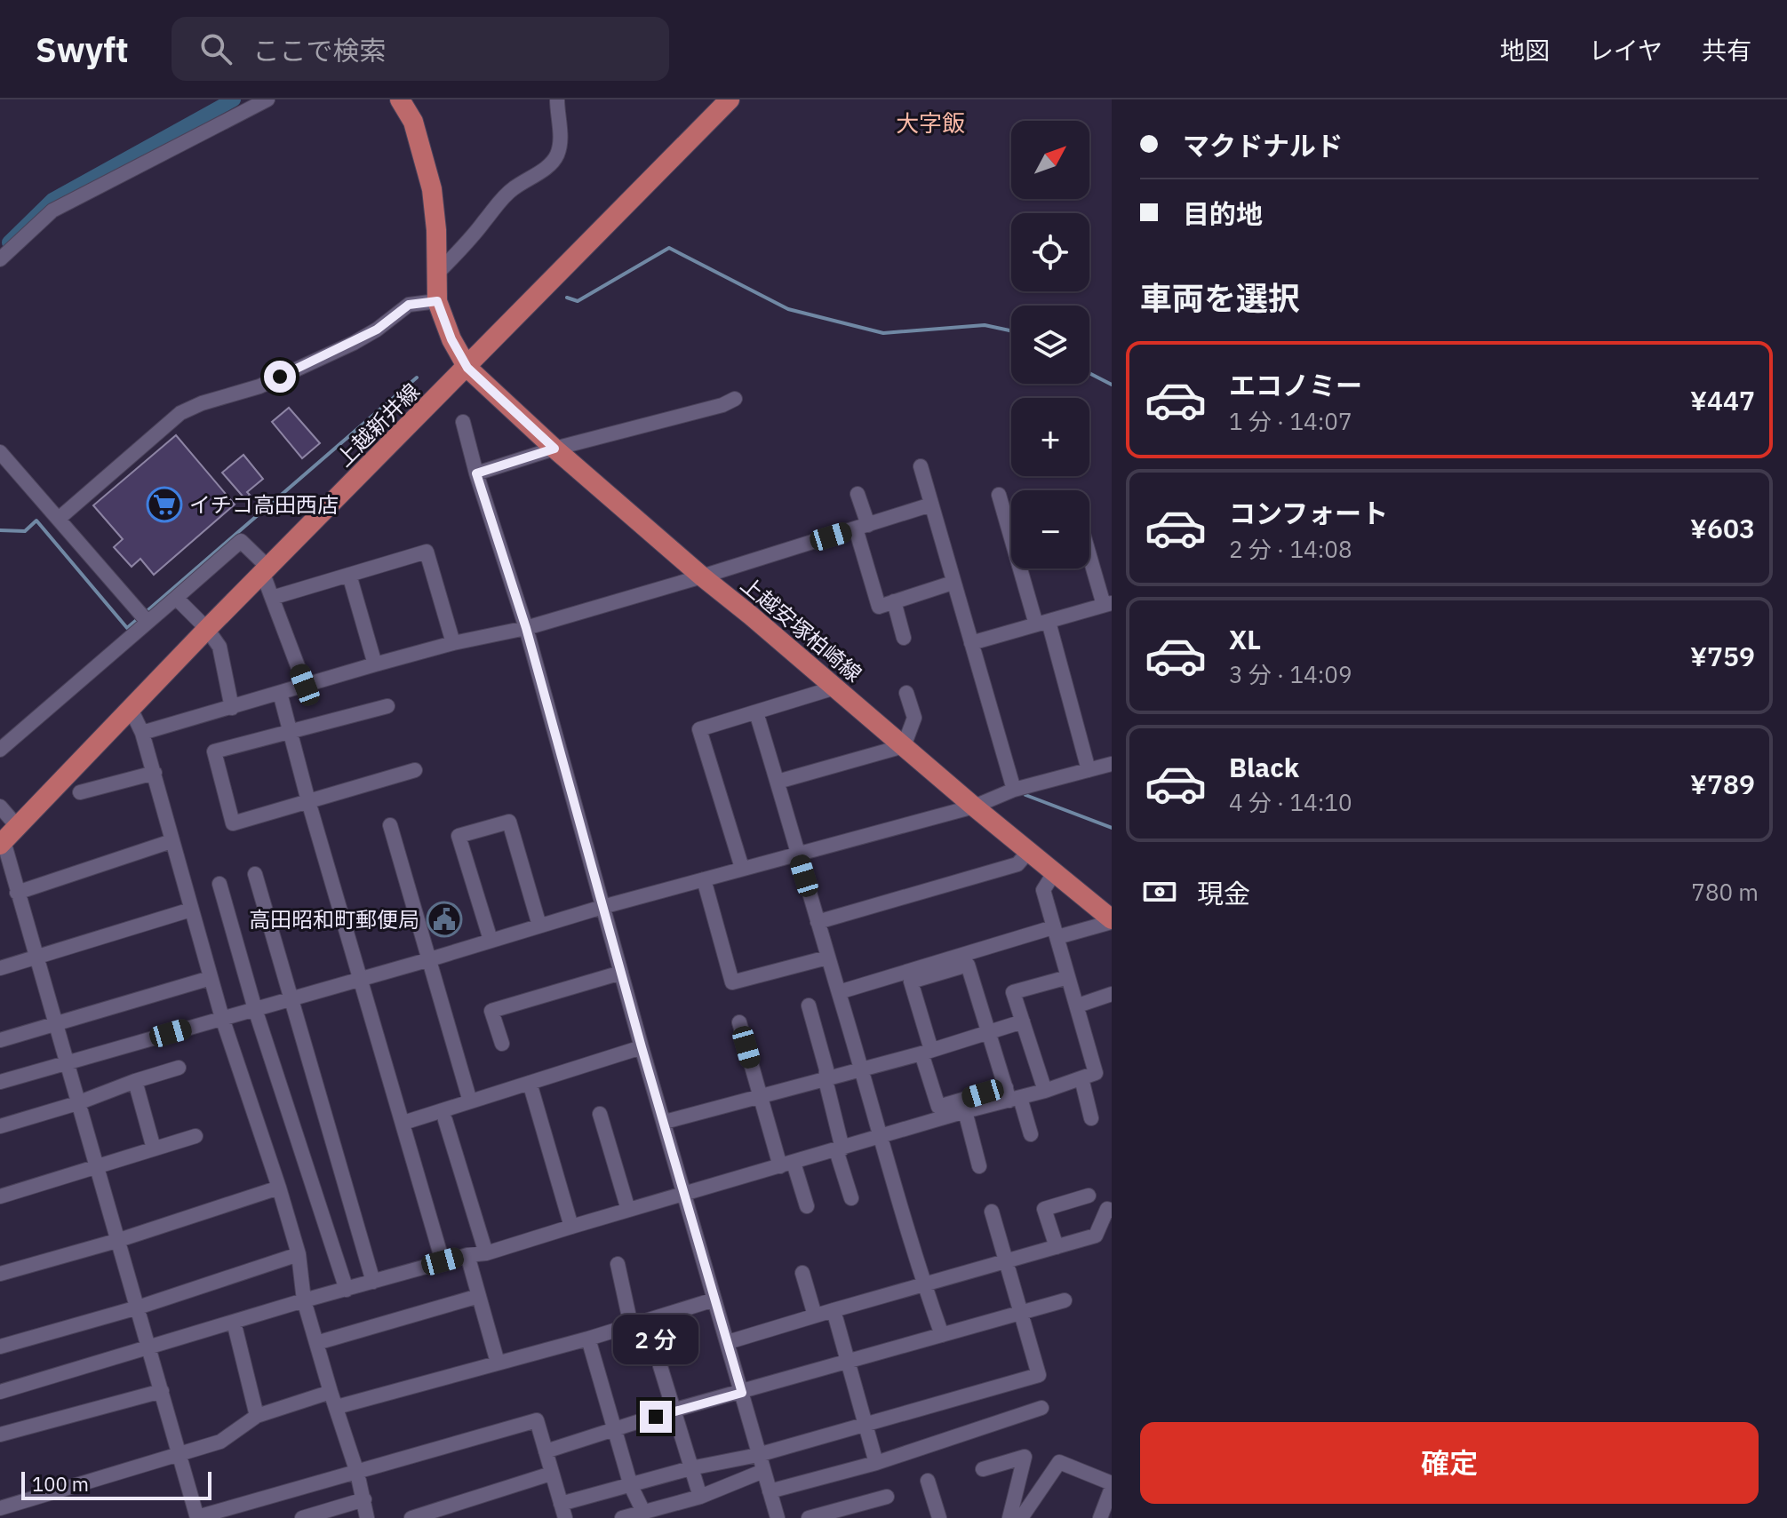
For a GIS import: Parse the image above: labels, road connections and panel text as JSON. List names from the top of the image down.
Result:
{
  "streets": {
    "main road": ["上越新井線", "上越安塚柏崎線"]
  },
  "crossings": [
    ["上越新井線", "上越安塚柏崎線"]
  ],
  "districts": ["大字飯"],
  "places": {
    "supermarket": ["イチコ高田西店"],
    "public building": ["高田昭和町郵便局"]
  },
  "scale_bar": "100 m",
  "north": "top right",
  "page": {
    "header": "Swyft",
    "search": "ここで検索",
    "nav": ["地図", "レイヤ", "共有"],
    "banner": ["マクドナルド", "目的地"],
    "map_buttons": ["+", "−"],
    "heading": "車両を選択",
    "list": [
      {
        "name": "エコノミー",
        "note": "1 分 · 14:07",
        "value": "¥447"
      },
      {
        "name": "コンフォート",
        "note": "2 分 · 14:08",
        "value": "¥603"
      },
      {
        "name": "XL",
        "note": "3 分 · 14:09",
        "value": "¥759"
      },
      {
        "name": "Black",
        "note": "4 分 · 14:10",
        "value": "¥789"
      }
    ],
    "pay": ["現金", "780 m"],
    "bubble": "2 分",
    "buttons": "確定",
    "scale": "100 m"
  }
}
